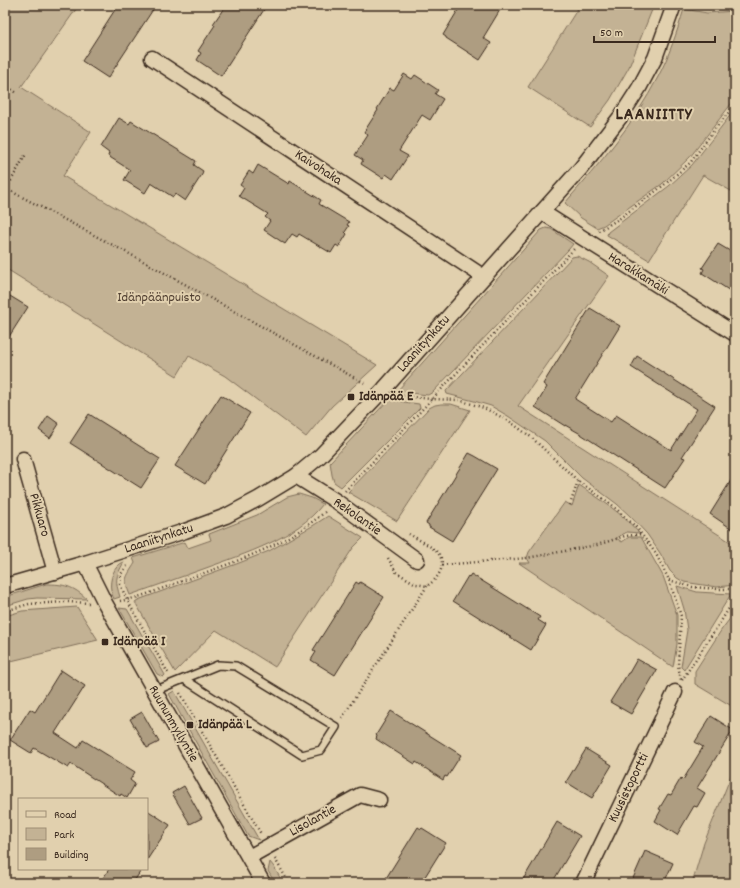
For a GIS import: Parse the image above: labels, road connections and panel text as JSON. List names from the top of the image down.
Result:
{
  "streets": {
    "street": [
      "Kaivohaka",
      "Harakkamäki",
      "Laaniitynkatu",
      "Pikkuaro",
      "Rekolantie",
      "Ruununmyllyntie",
      "Kuusistoportti",
      "Lisolantie"
    ]
  },
  "crossings": [
    ["Kaivohaka", "Laaniitynkatu"],
    ["Harakkamäki", "Laaniitynkatu"],
    ["Laaniitynkatu", "Pikkuaro"],
    ["Laaniitynkatu", "Rekolantie"],
    ["Laaniitynkatu", "Ruununmyllyntie"],
    ["Ruununmyllyntie", "Lisolantie"]
  ],
  "districts": ["LAANIITTY"],
  "parks": ["Idänpäänpuisto"],
  "places": {
    "transit": ["Idänpää E", "Idänpää I", "Idänpää L"]
  },
  "legend": ["Road", "Park", "Building"],
  "scale_bar": "50 m"
}
